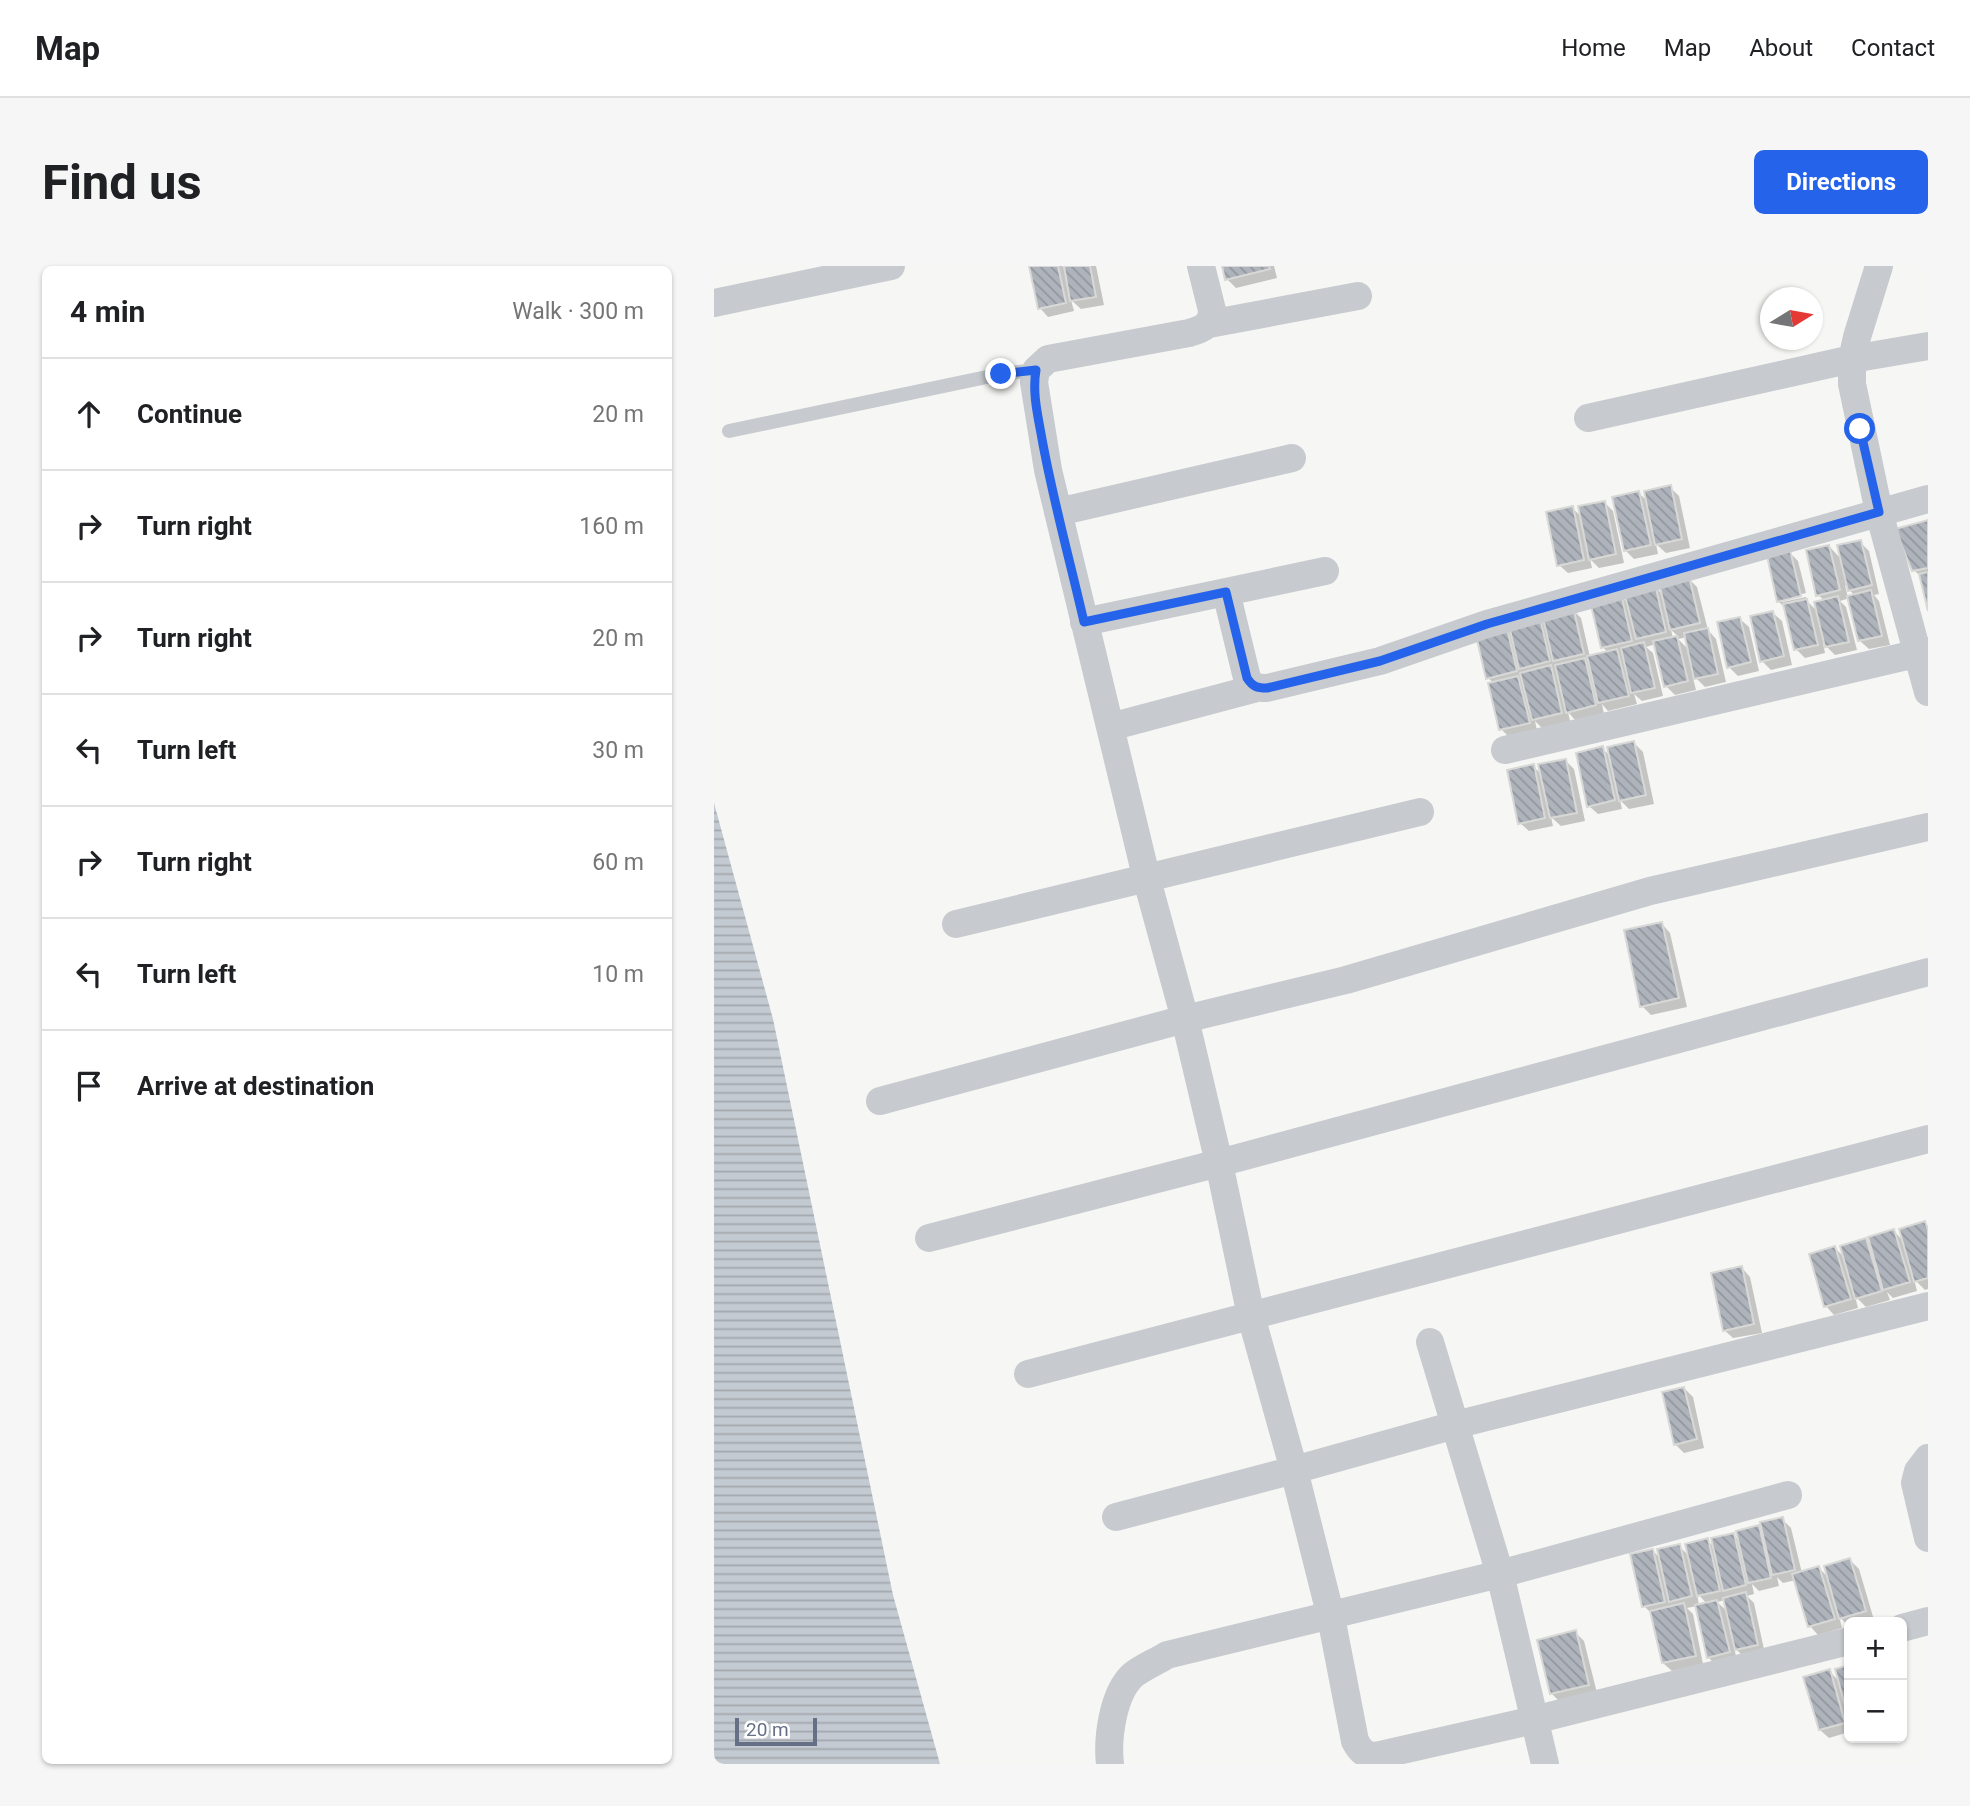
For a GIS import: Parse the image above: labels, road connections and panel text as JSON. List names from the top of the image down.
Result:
{
  "scale_bar": "20 m",
  "north": "right",
  "page": {
    "header": "Map",
    "nav": [
      "Home",
      "Map",
      "About",
      "Contact"
    ],
    "buttons": "Directions",
    "title": "Find us",
    "heading": ["4 min", "Walk · 300 m"],
    "list": [
      ["Continue", "20 m"],
      ["Turn right", "160 m"],
      ["Turn right", "20 m"],
      ["Turn left", "30 m"],
      ["Turn right", "60 m"],
      ["Turn left", "10 m"],
      "Arrive at destination"
    ],
    "map_buttons": ["+", "−"],
    "scale": "20 m"
  }
}
